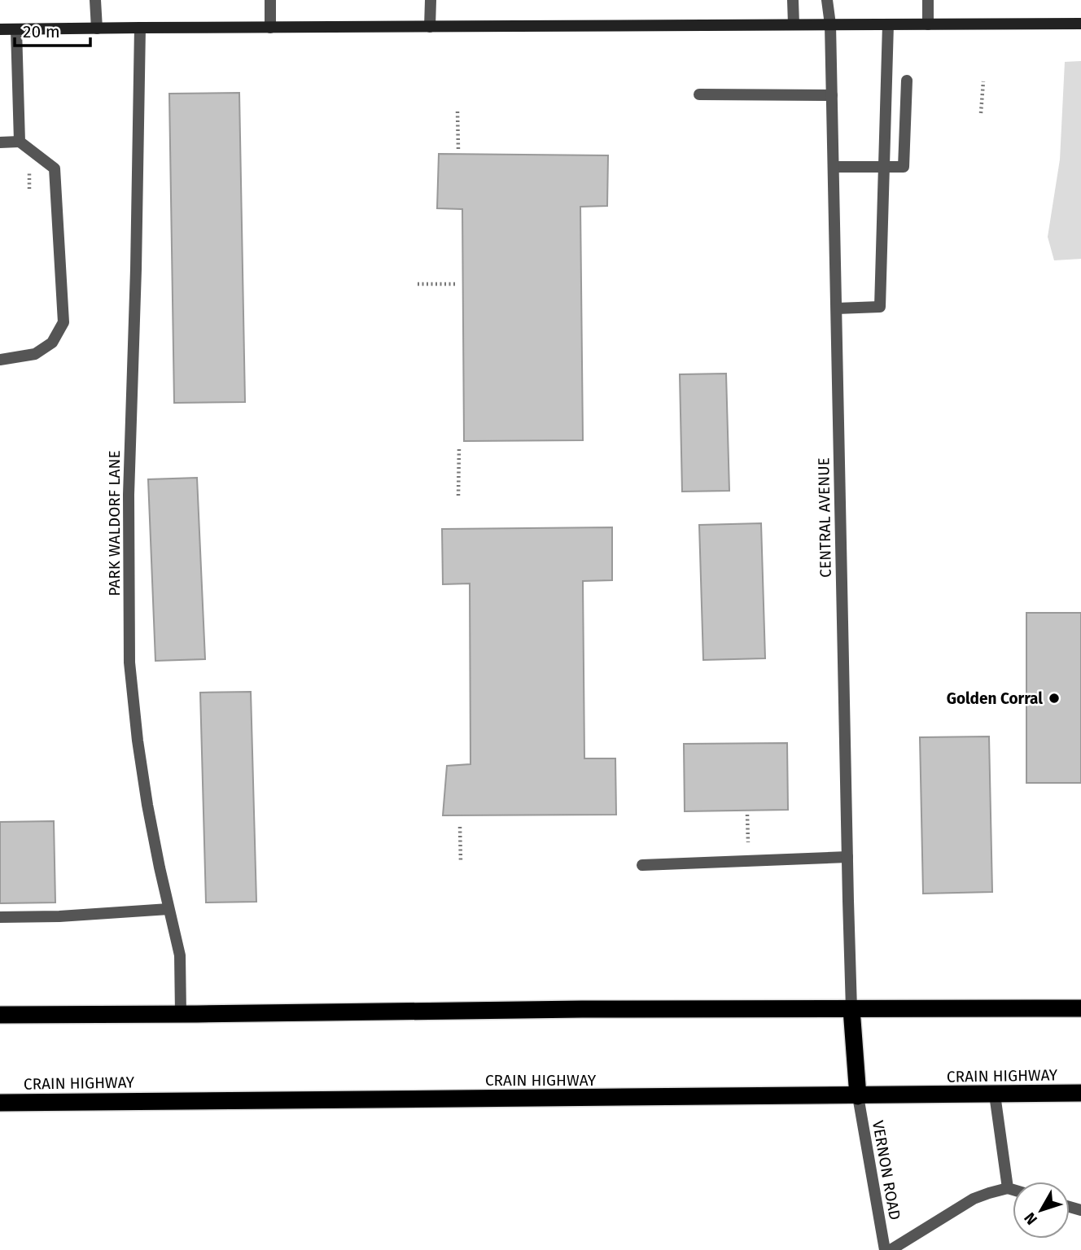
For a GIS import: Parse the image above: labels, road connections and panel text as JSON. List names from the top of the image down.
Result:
{
  "streets": {
    "highway": ["CRAIN HIGHWAY"],
    "street": ["CENTRAL AVENUE", "PARK WALDORF LANE", "VERNON ROAD"]
  },
  "crossings": [
    ["CRAIN HIGHWAY", "VERNON ROAD"]
  ],
  "places": ["Golden Corral"],
  "scale_bar": "20 m",
  "north": "bottom left"
}
